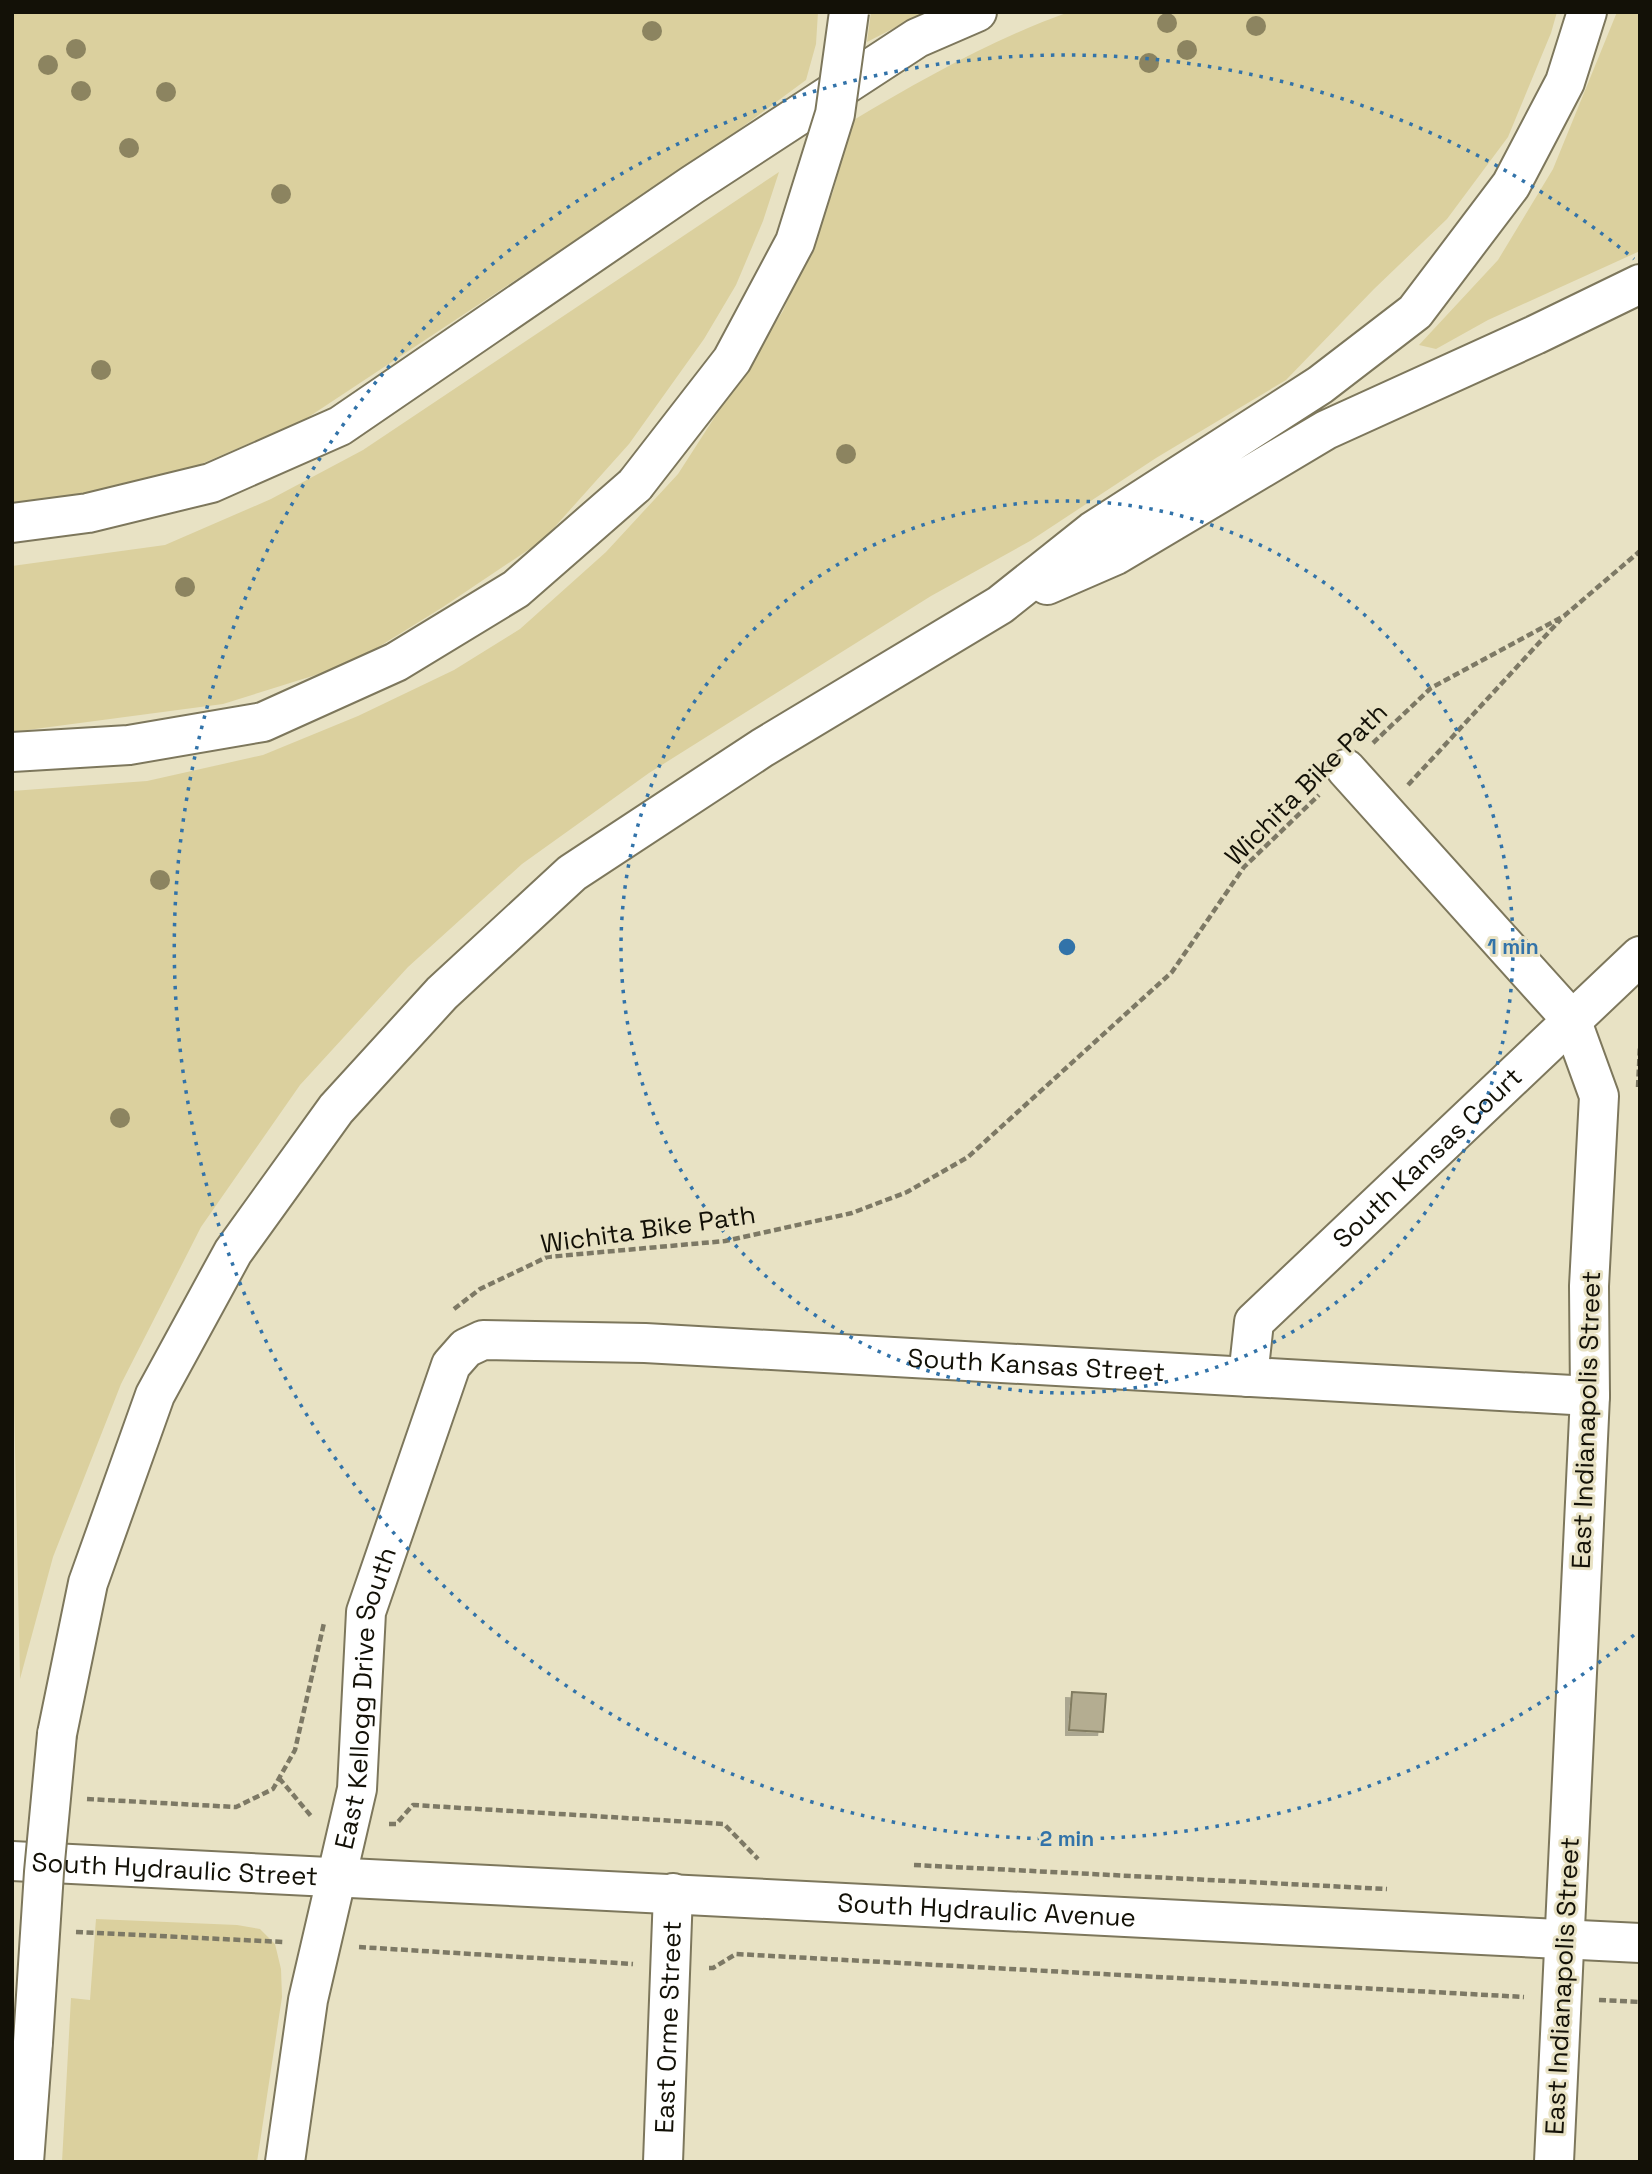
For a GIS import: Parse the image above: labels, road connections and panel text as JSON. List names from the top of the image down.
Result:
{
  "streets": {
    "main road": [
      "South Kansas Court",
      "South Kansas Street",
      "East Indianapolis Street",
      "East Kellogg Drive South",
      "South Hydraulic Street",
      "South Hydraulic Avenue",
      "East Orme Street"
    ],
    "path": ["Wichita Bike Path"]
  },
  "crossings": [
    ["Wichita Bike Path", "East Indianapolis Street"],
    ["South Kansas Court", "South Kansas Street"],
    ["South Kansas Court", "East Indianapolis Street"],
    ["South Kansas Street", "East Indianapolis Street"],
    ["South Kansas Street", "East Kellogg Drive South"],
    ["East Indianapolis Street", "South Hydraulic Avenue"],
    ["East Kellogg Drive South", "South Hydraulic Street"],
    ["East Kellogg Drive South", "South Hydraulic Avenue"],
    ["South Hydraulic Street", "South Hydraulic Avenue"],
    ["South Hydraulic Avenue", "East Orme Street"]
  ],
  "rings": ["1 min", "2 min"]
}
